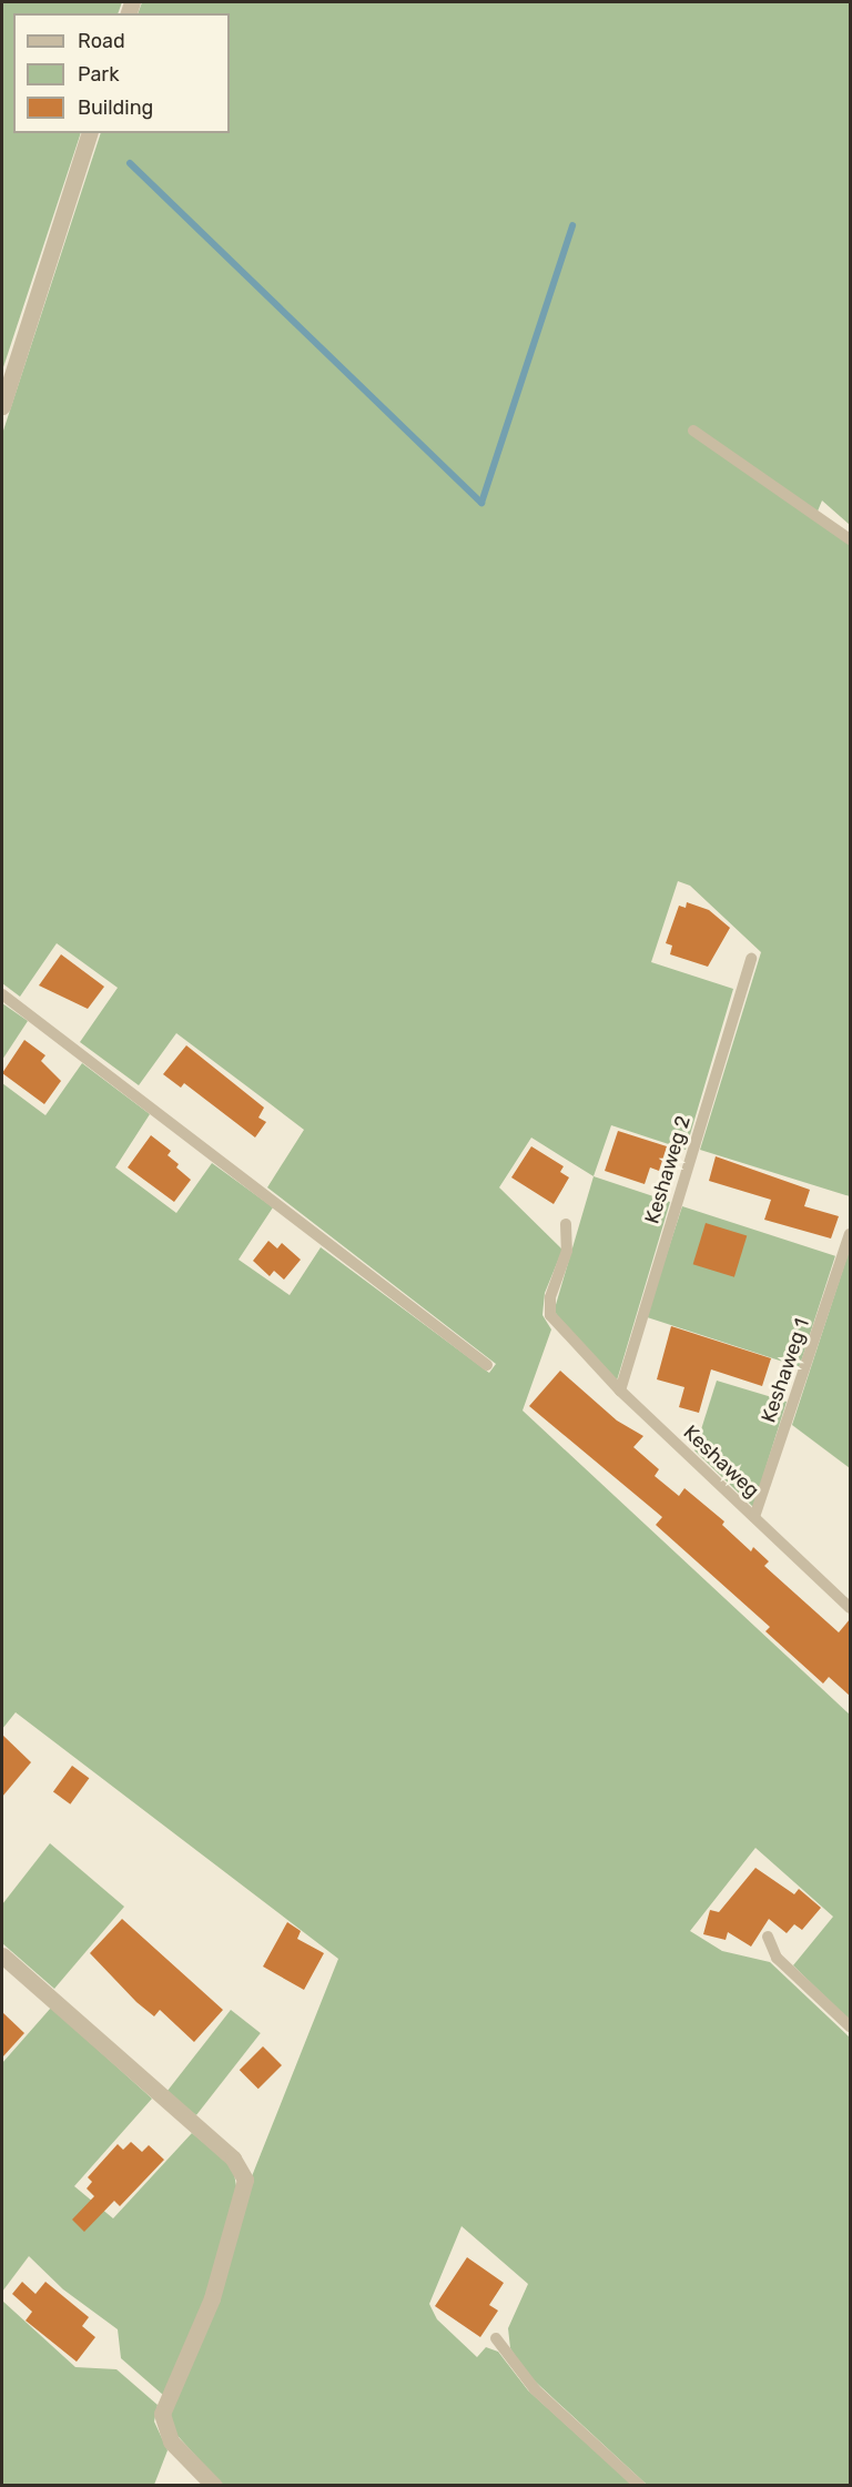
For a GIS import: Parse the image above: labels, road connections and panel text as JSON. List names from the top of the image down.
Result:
{
  "streets": {
    "lane": ["Keshaweg 2", "Keshaweg 1", "Keshaweg"]
  },
  "crossings": [
    ["Keshaweg 2", "Keshaweg"],
    ["Keshaweg 1", "Keshaweg"]
  ],
  "legend": ["Road", "Park", "Building"]
}
